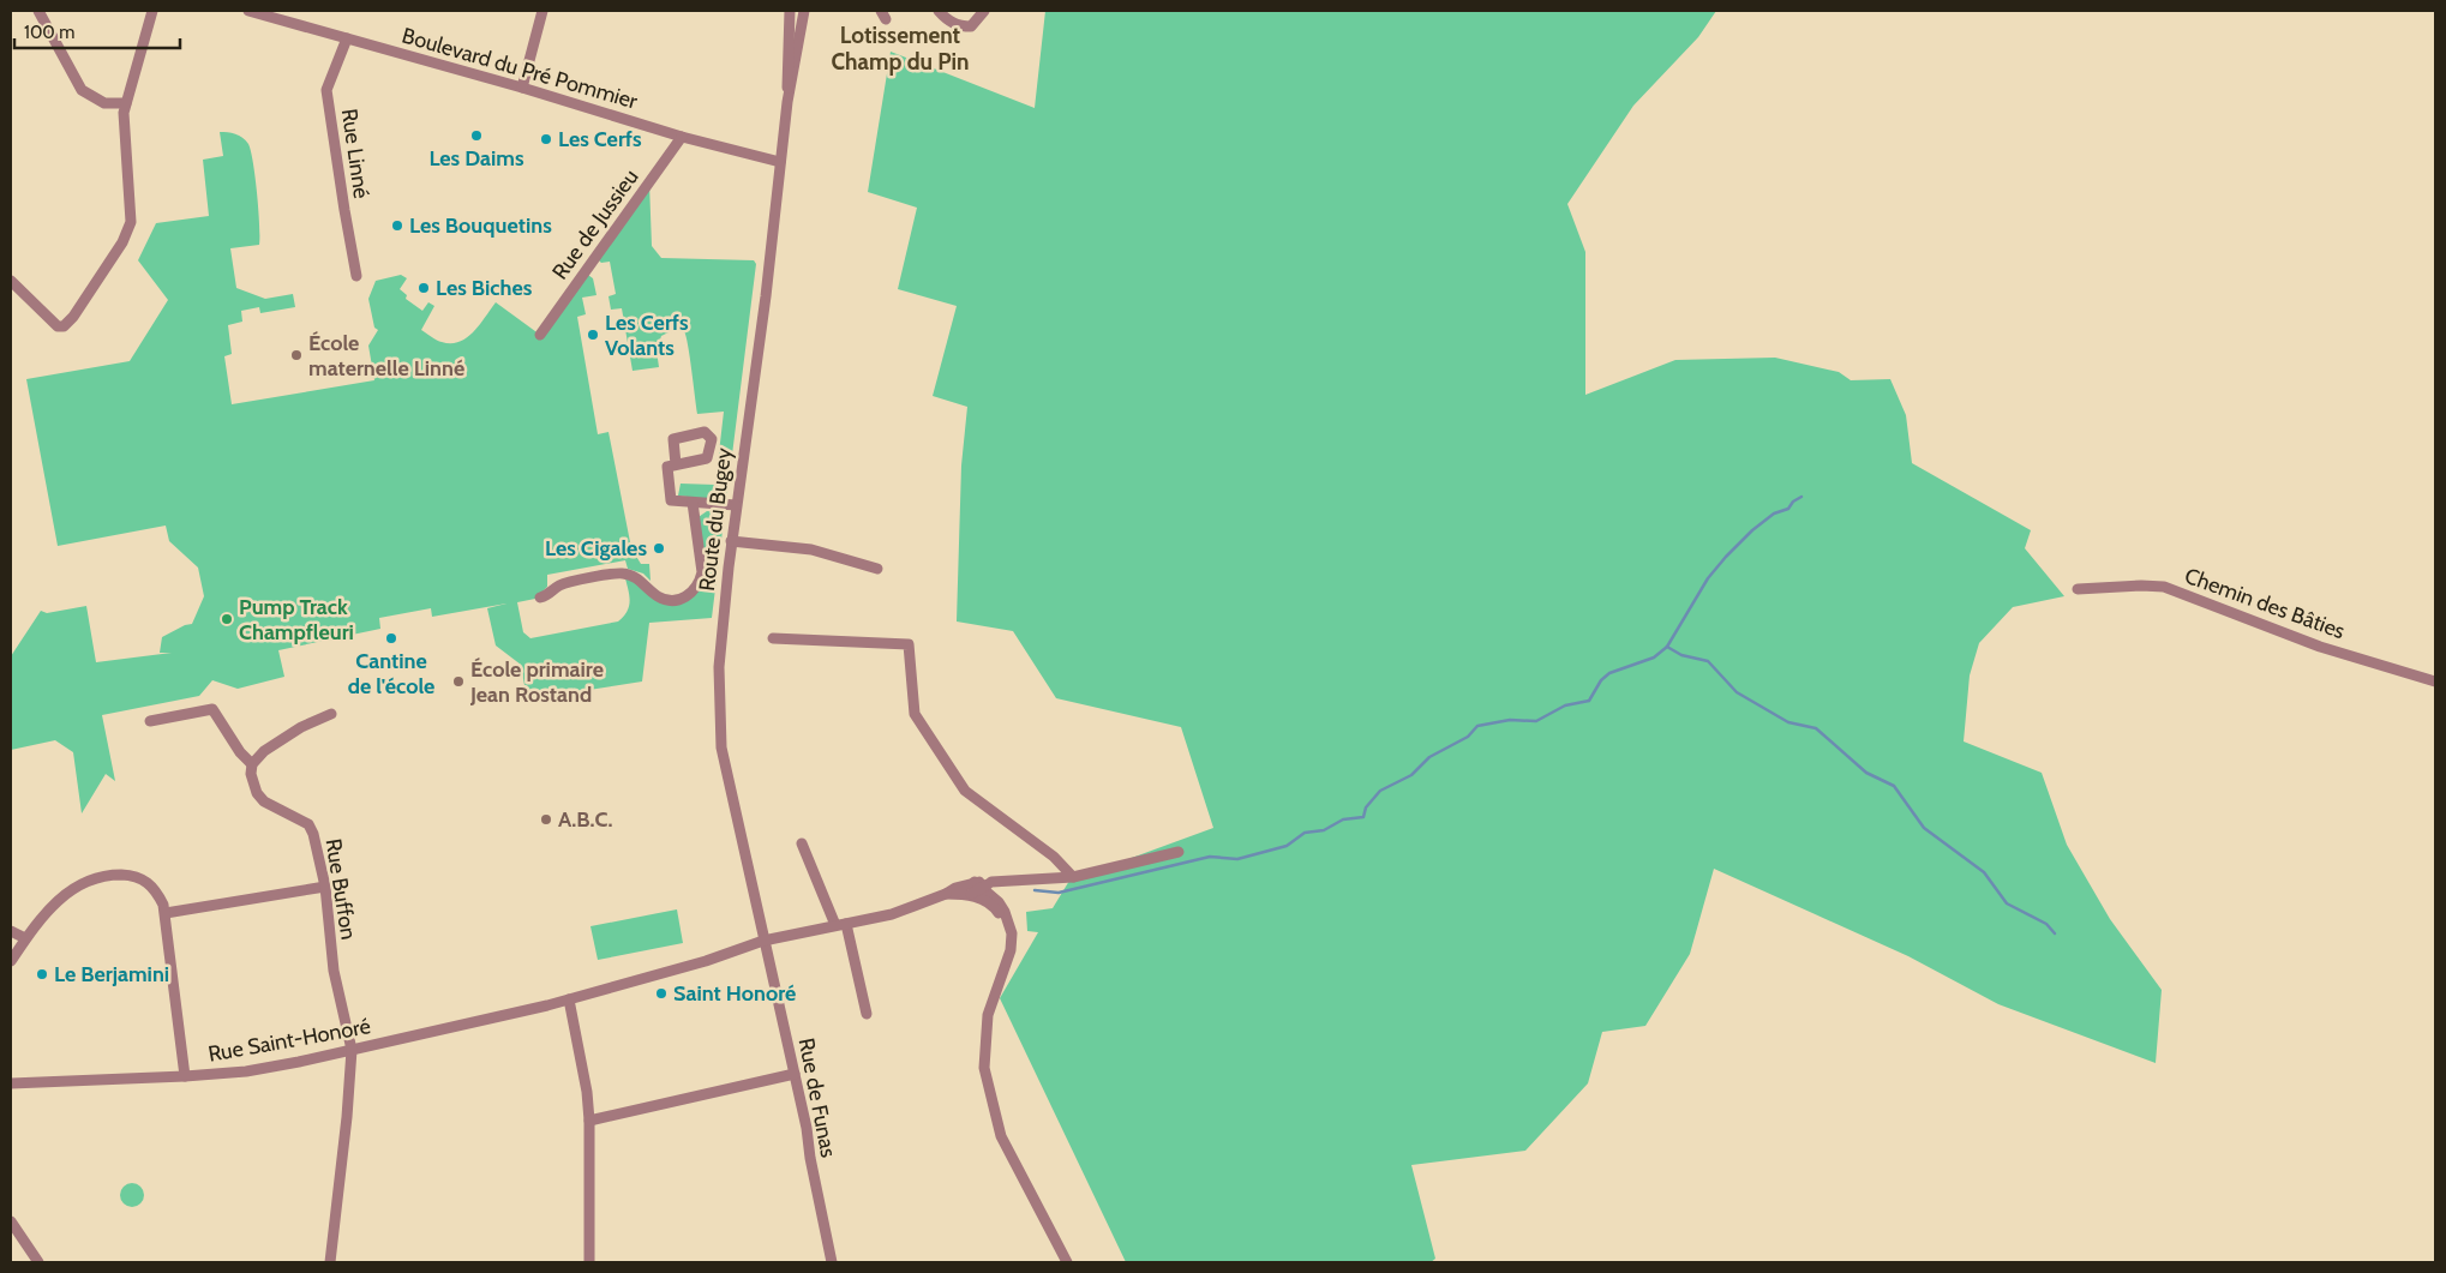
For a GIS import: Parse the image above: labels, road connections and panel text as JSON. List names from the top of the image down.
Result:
{
  "streets": {
    "street": [
      "Boulevard du Pré Pommier",
      "Rue Linné",
      "Rue de Jussieu",
      "Route du Bugey",
      "Chemin des Bâties",
      "Rue Buffon",
      "Rue Saint-Honoré",
      "Rue de Funas"
    ]
  },
  "crossings": [
    ["Boulevard du Pré Pommier", "Rue Linné"],
    ["Boulevard du Pré Pommier", "Rue de Jussieu"],
    ["Boulevard du Pré Pommier", "Route du Bugey"],
    ["Route du Bugey", "Rue Saint-Honoré"],
    ["Route du Bugey", "Rue de Funas"],
    ["Rue Buffon", "Rue Saint-Honoré"],
    ["Rue Saint-Honoré", "Rue de Funas"]
  ],
  "districts": ["Lotissement Champ du Pin"],
  "places": [
    "Les Daims",
    "Les Cerfs",
    "Les Bouquetins",
    "Les Biches",
    "Les Cerfs Volants",
    "École maternelle Linné",
    "Les Cigales",
    "Pump Track Champfleuri",
    "Cantine de l'école",
    "École primaire Jean Rostand",
    "A.B.C.",
    "Le Berjamini",
    "Saint Honoré"
  ],
  "scale_bar": "100 m"
}
